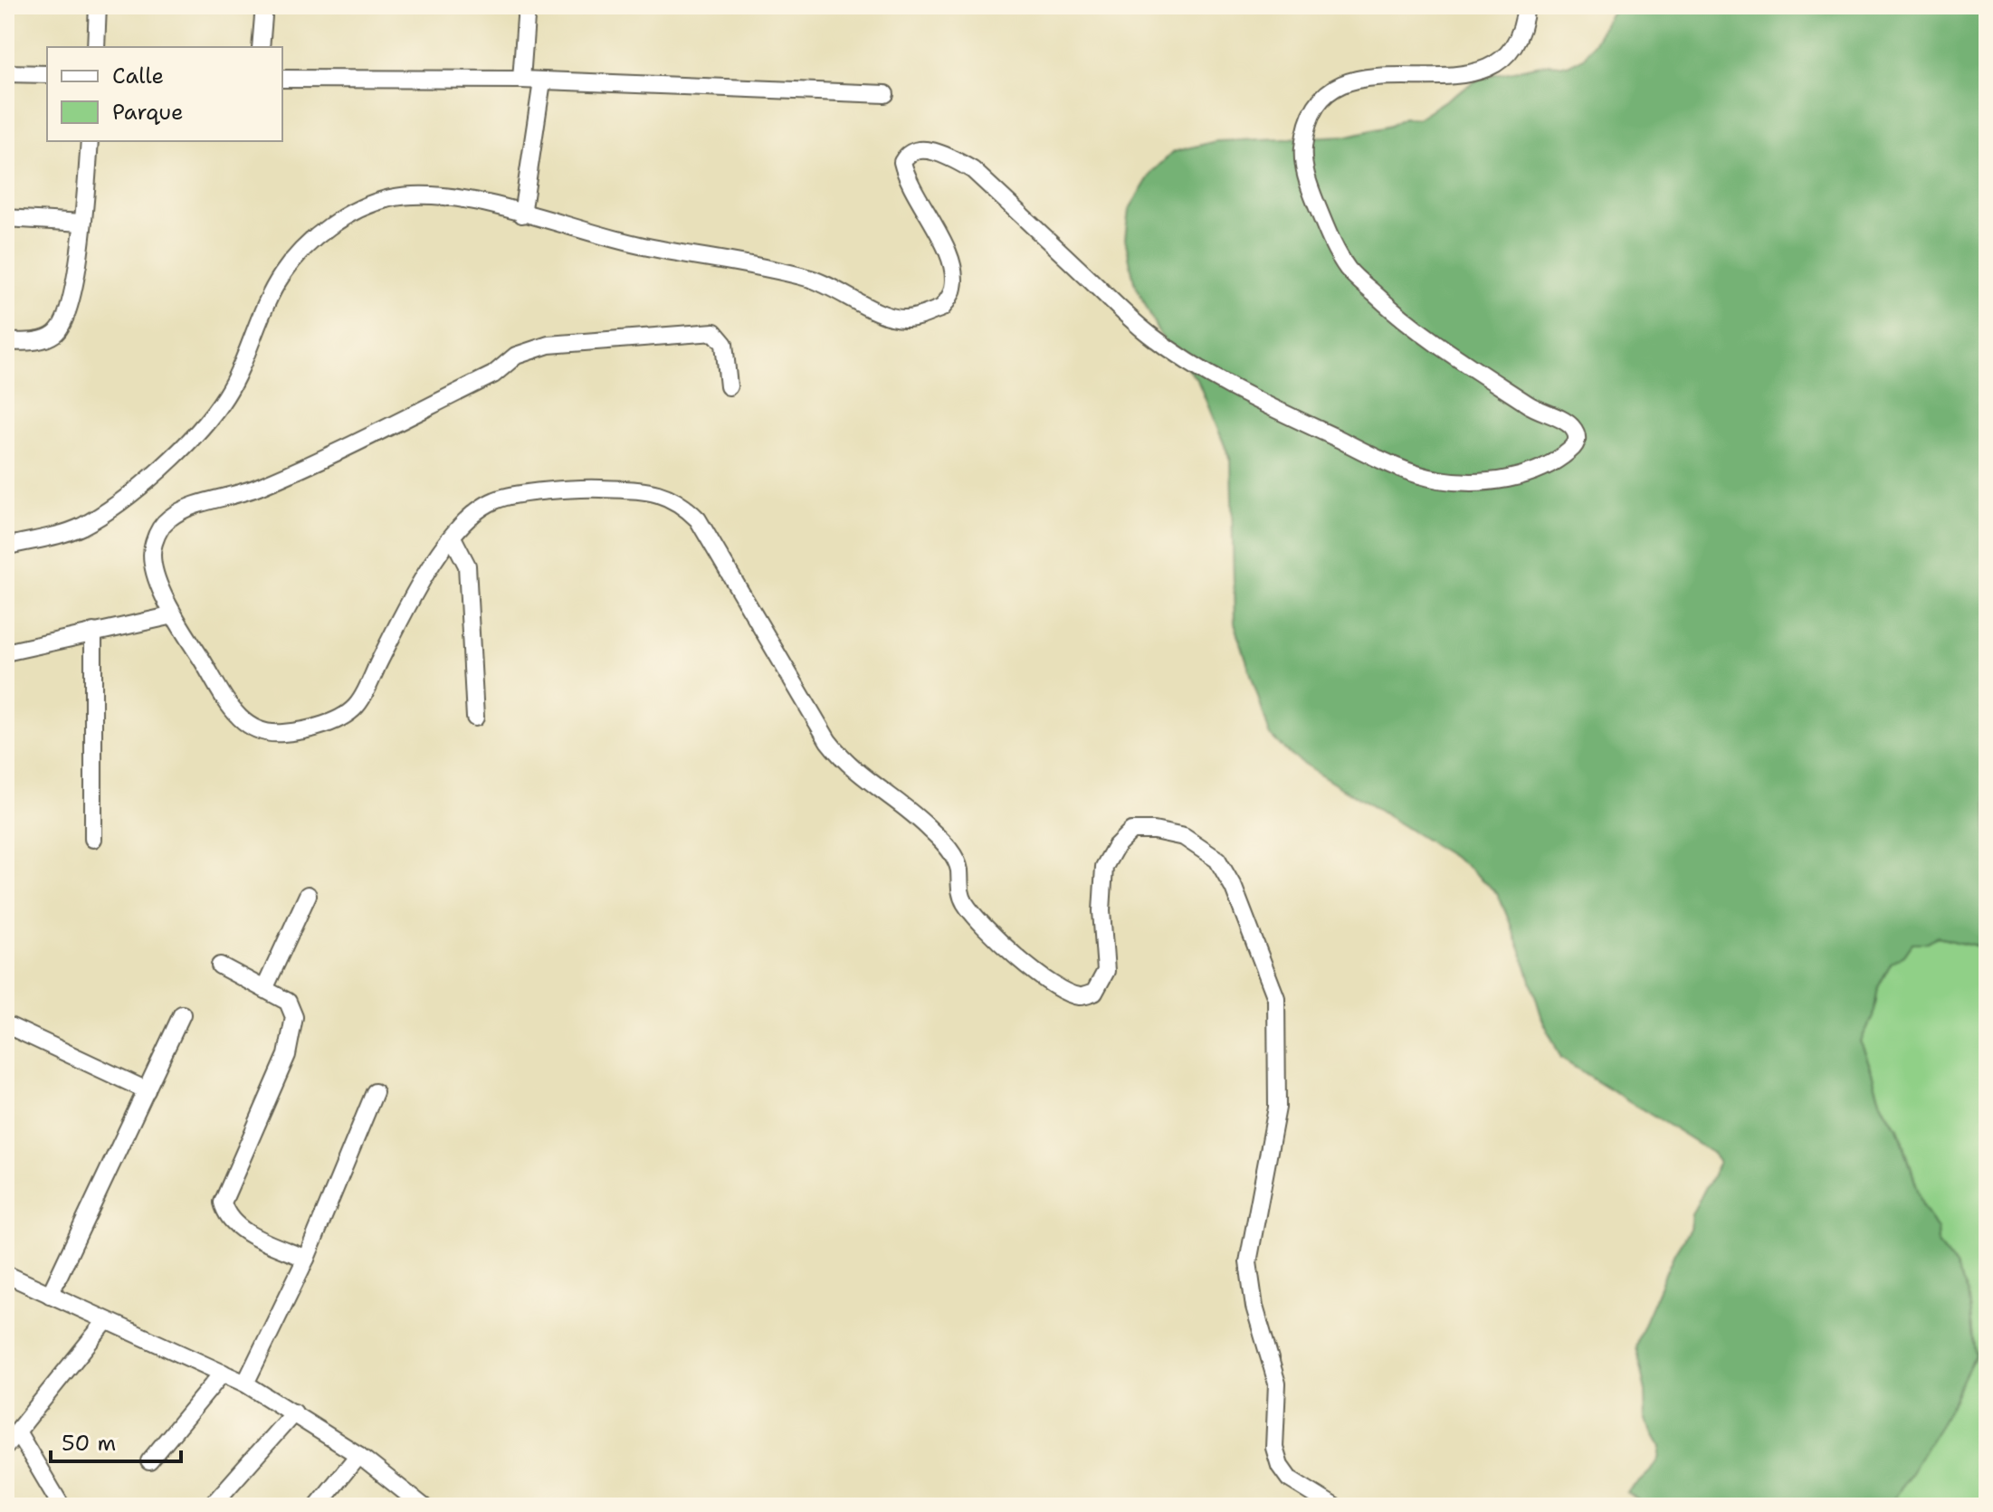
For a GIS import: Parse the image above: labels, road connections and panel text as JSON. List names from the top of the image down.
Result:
{
  "legend": ["Calle", "Parque"],
  "scale_bar": "50 m"
}
